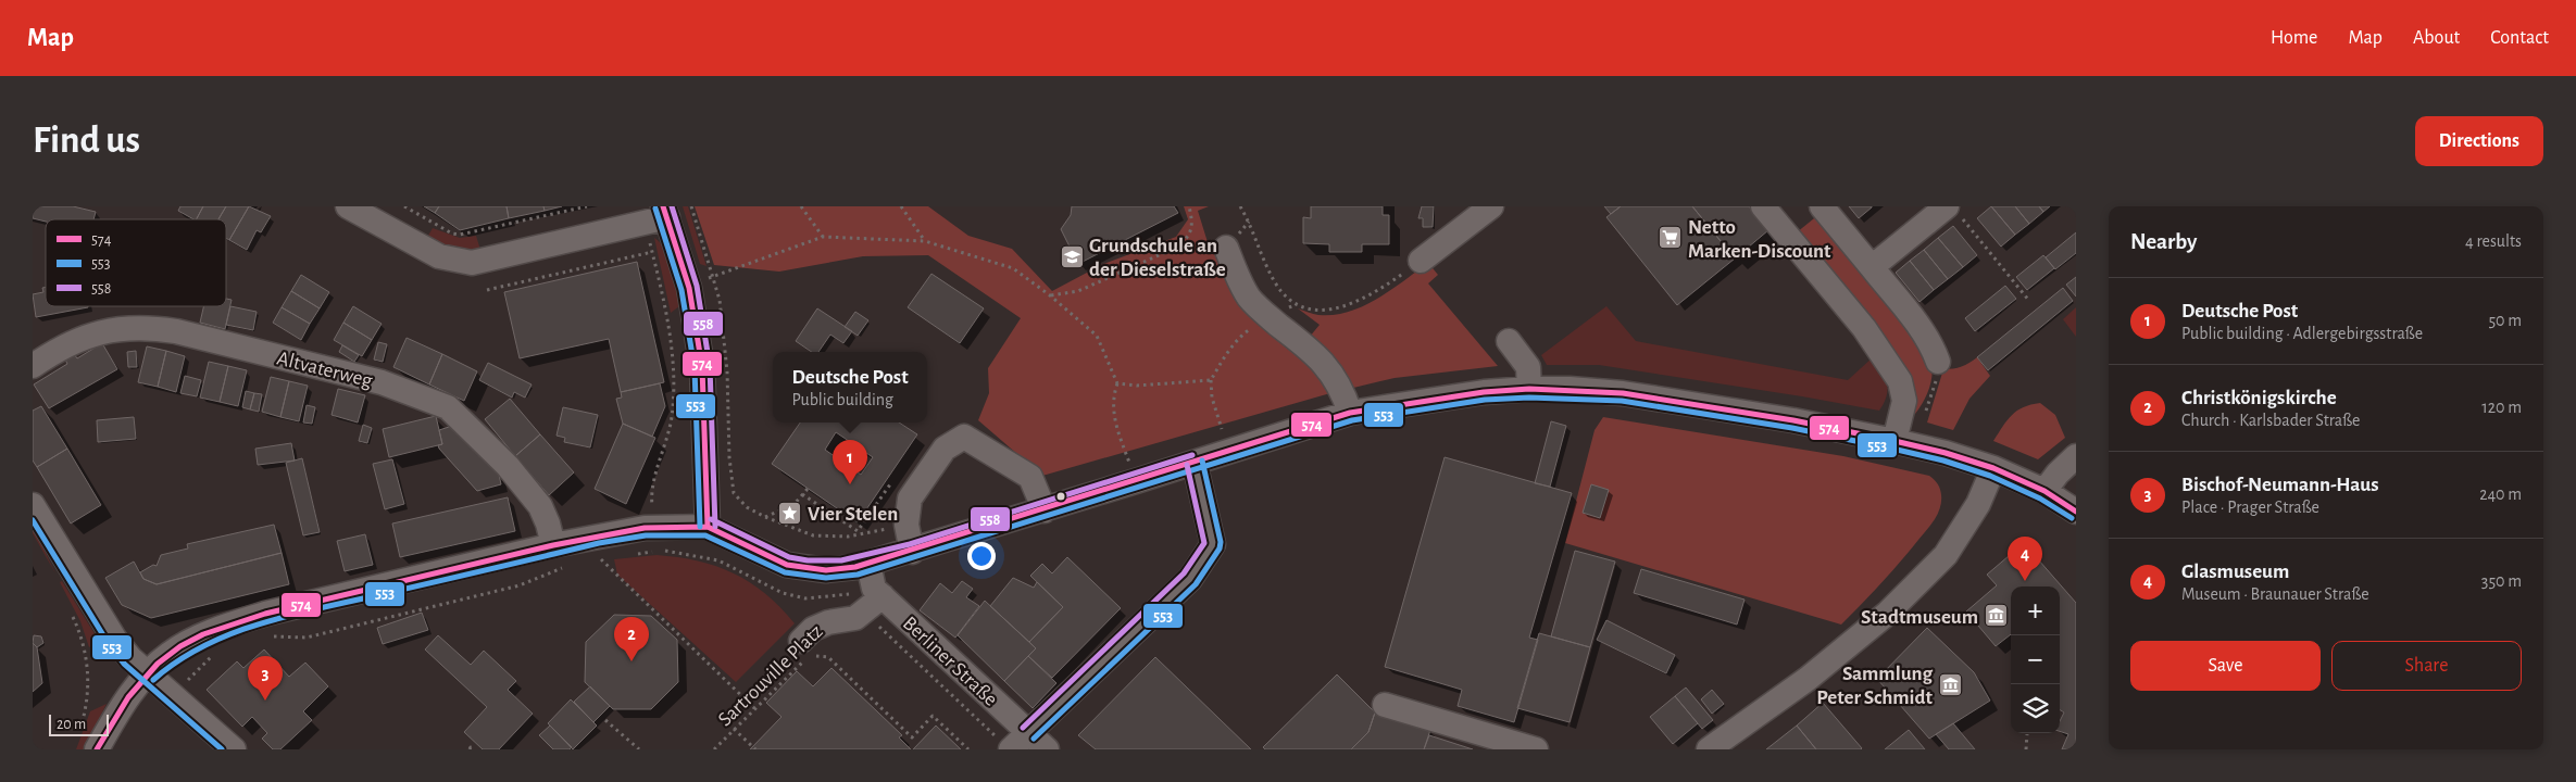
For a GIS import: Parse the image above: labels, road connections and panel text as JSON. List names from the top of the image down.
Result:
{
  "streets": {
    "street": ["Altvaterweg", "Berliner Straße"],
    "path": ["Sartrouville Platz"]
  },
  "places": {
    "supermarket": ["Netto Marken-Discount"],
    "school or university": ["Grundschule an der Dieselstraße"],
    "place": ["Vier Stelen"],
    "museum": ["Stadtmuseum", "Sammlung Peter Schmidt"]
  },
  "lines": ["transit line 574", "transit line 558", "transit line 553"],
  "legend": ["574", "553", "558"],
  "scale_bar": "20 m",
  "page": {
    "header": "Map",
    "nav": [
      "Home",
      "Map",
      "About",
      "Contact"
    ],
    "buttons": [
      "Directions",
      ["Save", "Share"]
    ],
    "title": "Find us",
    "heading": ["Nearby", "4 results"],
    "list": [
      {
        "mark": "1",
        "name": "Deutsche Post",
        "note": "Public building · Adlergebirgsstraße",
        "value": "50 m"
      },
      {
        "mark": "2",
        "name": "Christkönigskirche",
        "note": "Church · Karlsbader Straße",
        "value": "120 m"
      },
      {
        "mark": "3",
        "name": "Bischof-Neumann-Haus",
        "note": "Place · Prager Straße",
        "value": "240 m"
      },
      {
        "mark": "4",
        "name": "Glasmuseum",
        "note": "Museum · Braunauer Straße",
        "value": "350 m"
      }
    ],
    "popup": ["Deutsche Post", "Public building"],
    "pins": [
      "1",
      "4",
      "2",
      "3"
    ],
    "map_buttons": ["+", "−"],
    "scale": "20 m"
  }
}
